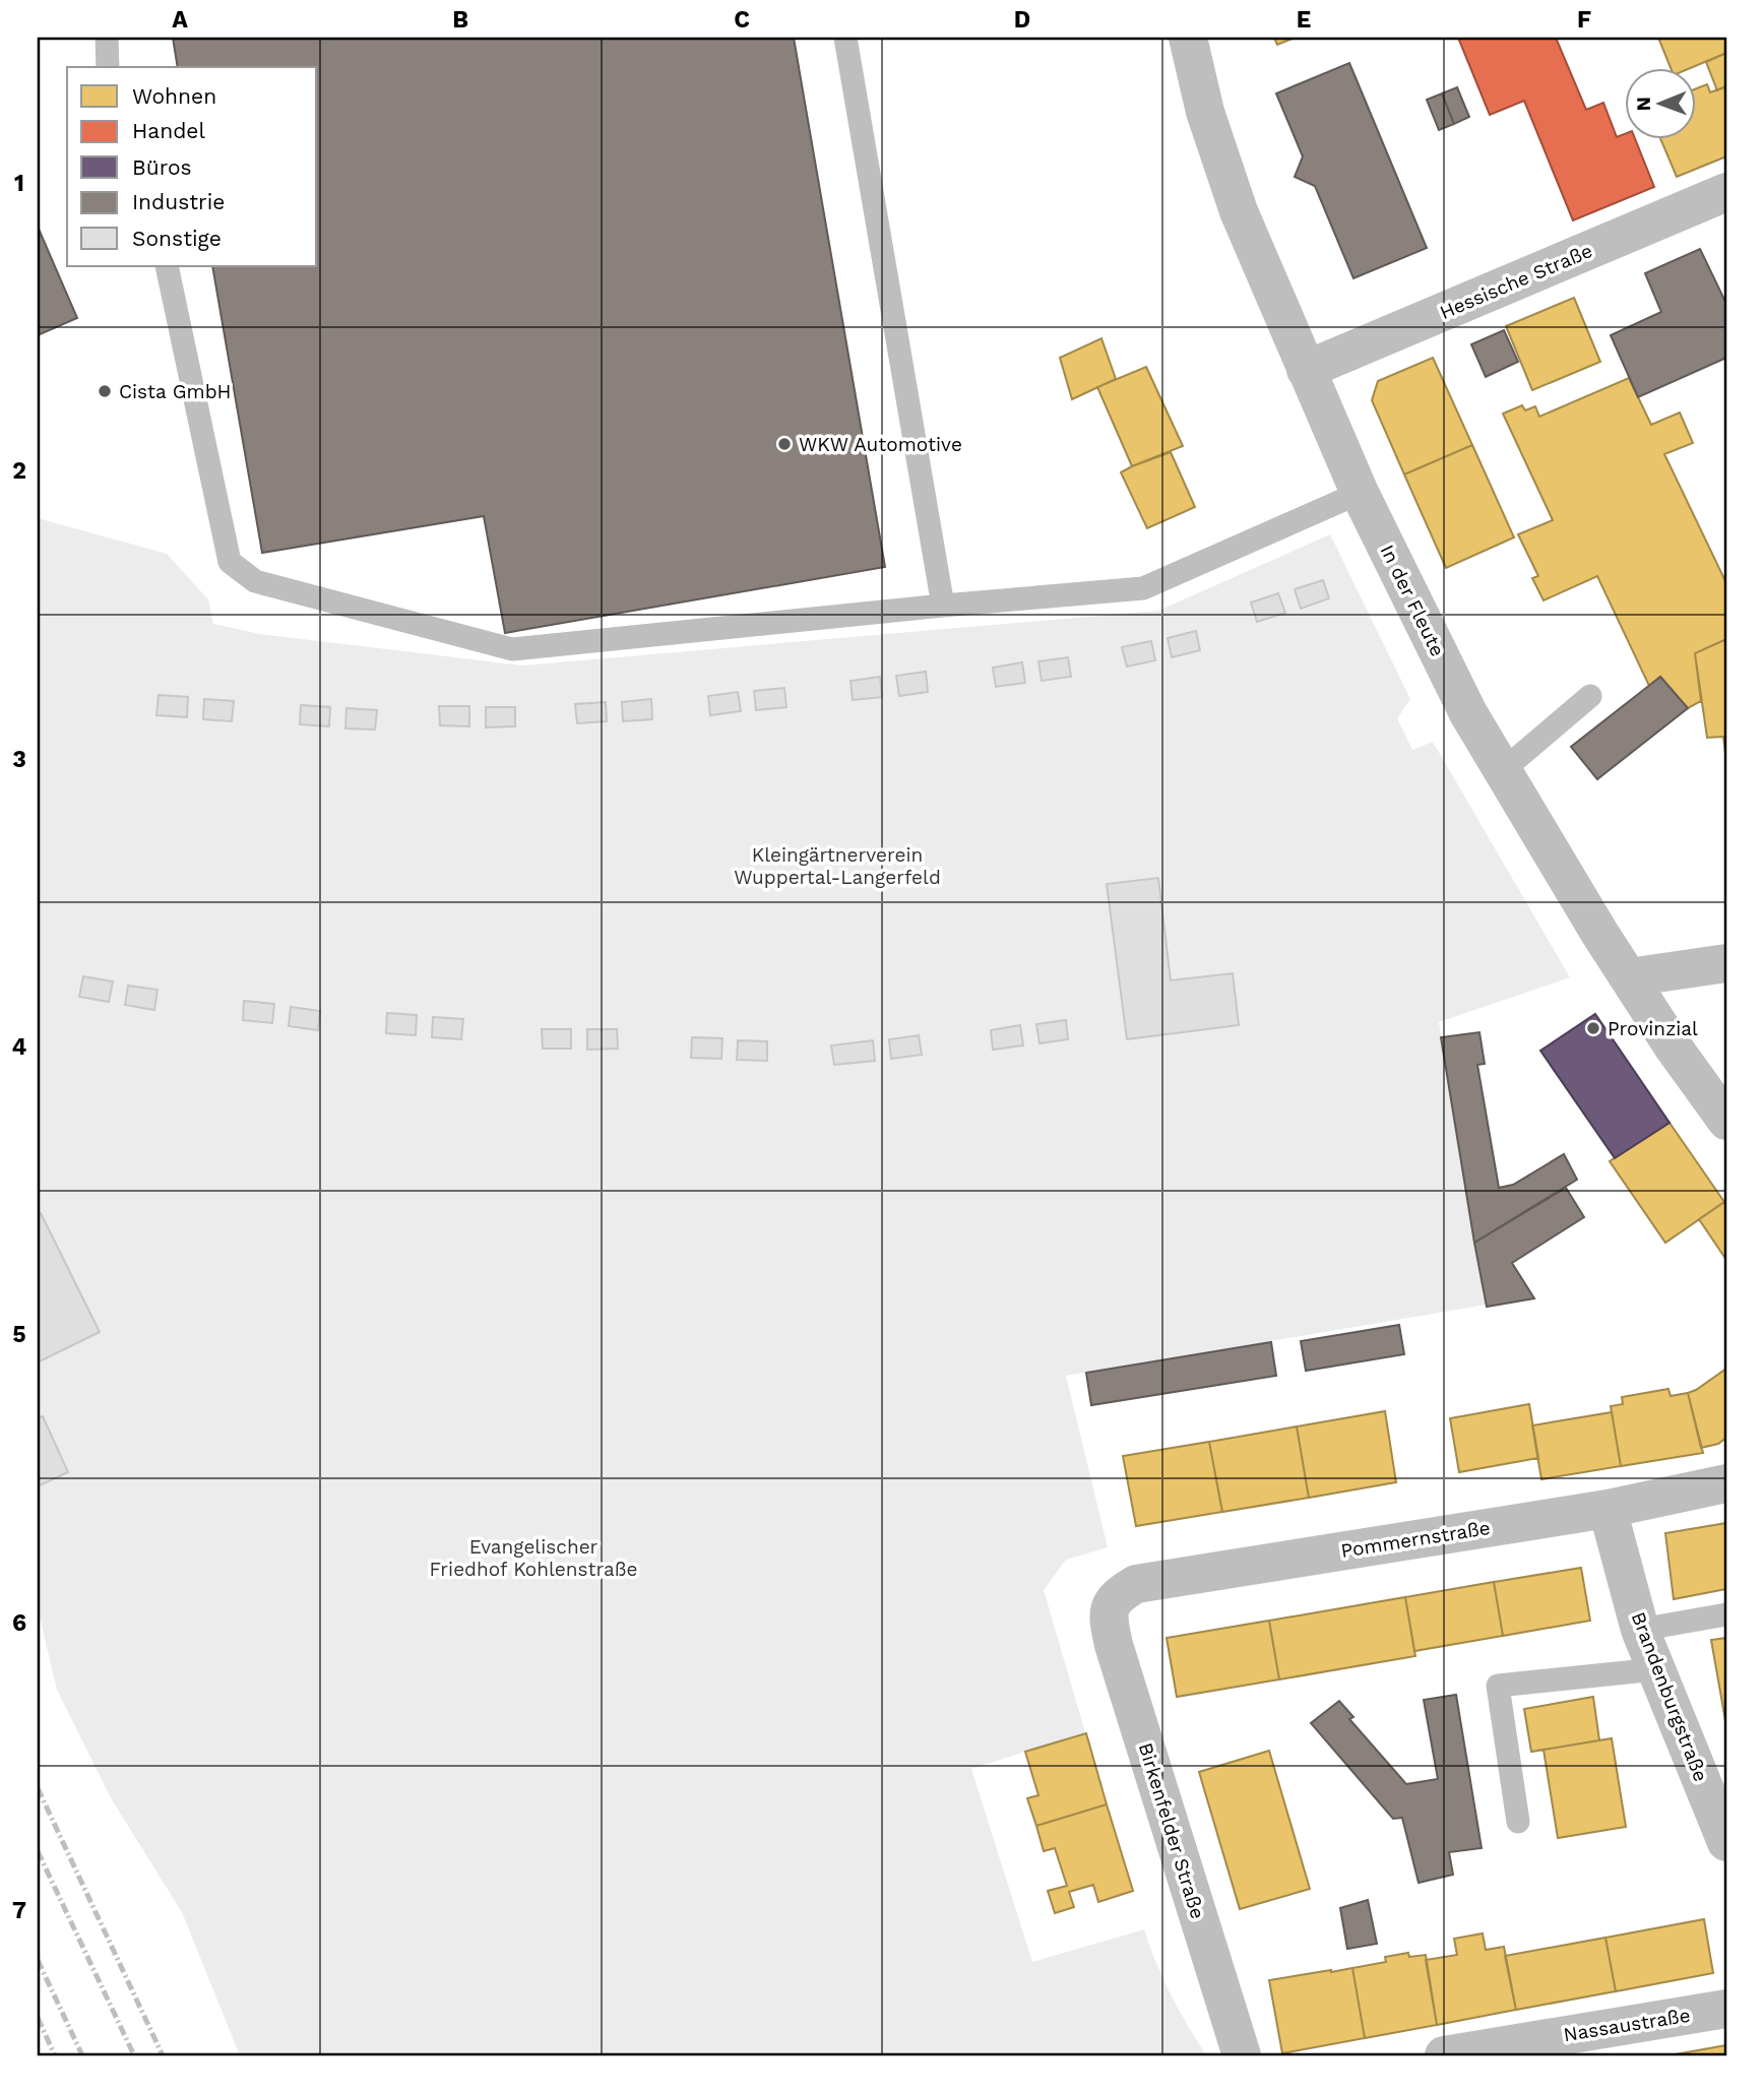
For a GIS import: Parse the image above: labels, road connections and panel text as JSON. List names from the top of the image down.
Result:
{
  "streets": {
    "street": [
      "Hessische Straße",
      "In der Fleute",
      "Pommernstraße",
      "Brandenburgstraße",
      "Birkenfelder Straße",
      "Nassaustraße"
    ]
  },
  "crossings": [
    ["Hessische Straße", "In der Fleute"],
    ["Pommernstraße", "Brandenburgstraße"],
    ["Pommernstraße", "Birkenfelder Straße"]
  ],
  "parks": ["Kleingärtnerverein Wuppertal-Langerfeld", "Evangelischer Friedhof Kohlenstraße"],
  "places": ["Cista GmbH", "WKW Automotive", "Provinzial"],
  "legend": [
    "Wohnen",
    "Handel",
    "Büros",
    "Industrie",
    "Sonstige"
  ],
  "north": "left",
  "grid": {
    "columns": [
      "A",
      "B",
      "C",
      "D",
      "E",
      "F"
    ],
    "rows": [
      "1",
      "2",
      "3",
      "4",
      "5",
      "6",
      "7"
    ]
  }
}
